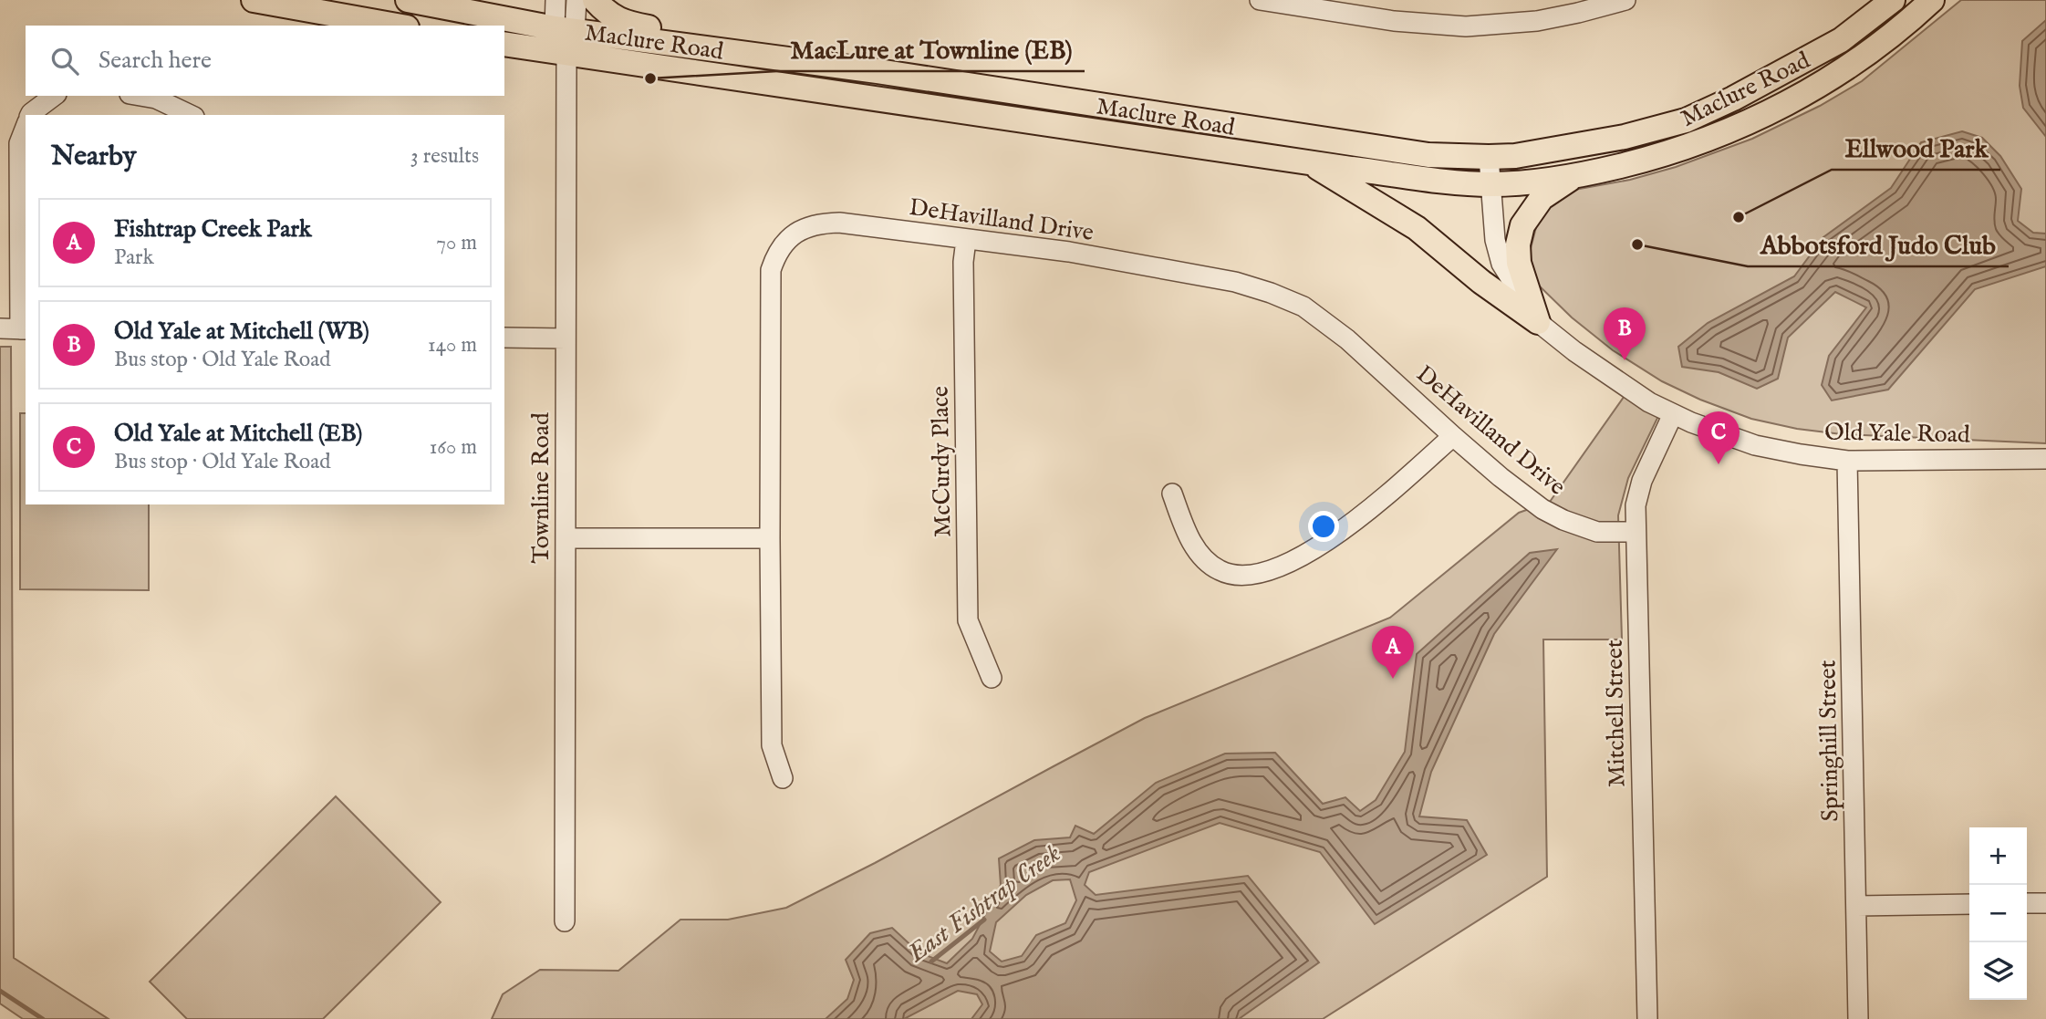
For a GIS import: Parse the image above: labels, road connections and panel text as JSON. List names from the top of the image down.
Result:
{
  "streets": {
    "main road": ["Maclure Road"],
    "street": [
      "DeHavilland Drive",
      "Old Yale Road",
      "McCurdy Place",
      "Townline Road",
      "Mitchell Street",
      "Springhill Street"
    ]
  },
  "crossings": [
    ["Maclure Road", "Old Yale Road"],
    ["Maclure Road", "Townline Road"],
    ["DeHavilland Drive", "McCurdy Place"],
    ["DeHavilland Drive", "Mitchell Street"],
    ["Old Yale Road", "Mitchell Street"],
    ["Old Yale Road", "Springhill Street"]
  ],
  "water": ["East Fishtrap Creek"],
  "places": ["MacLure at Townline (EB)", "Ellwood Park", "Abbotsford Judo Club"],
  "page": {
    "search": "Search here",
    "heading": ["Nearby", "3 results"],
    "list": [
      {
        "mark": "A",
        "name": "Fishtrap Creek Park",
        "note": "Park",
        "value": "70 m"
      },
      {
        "mark": "B",
        "name": "Old Yale at Mitchell (WB)",
        "note": "Bus stop · Old Yale Road",
        "value": "140 m"
      },
      {
        "mark": "C",
        "name": "Old Yale at Mitchell (EB)",
        "note": "Bus stop · Old Yale Road",
        "value": "160 m"
      }
    ],
    "pins": ["B", "C", "A"],
    "map_buttons": ["+", "−"]
  }
}
